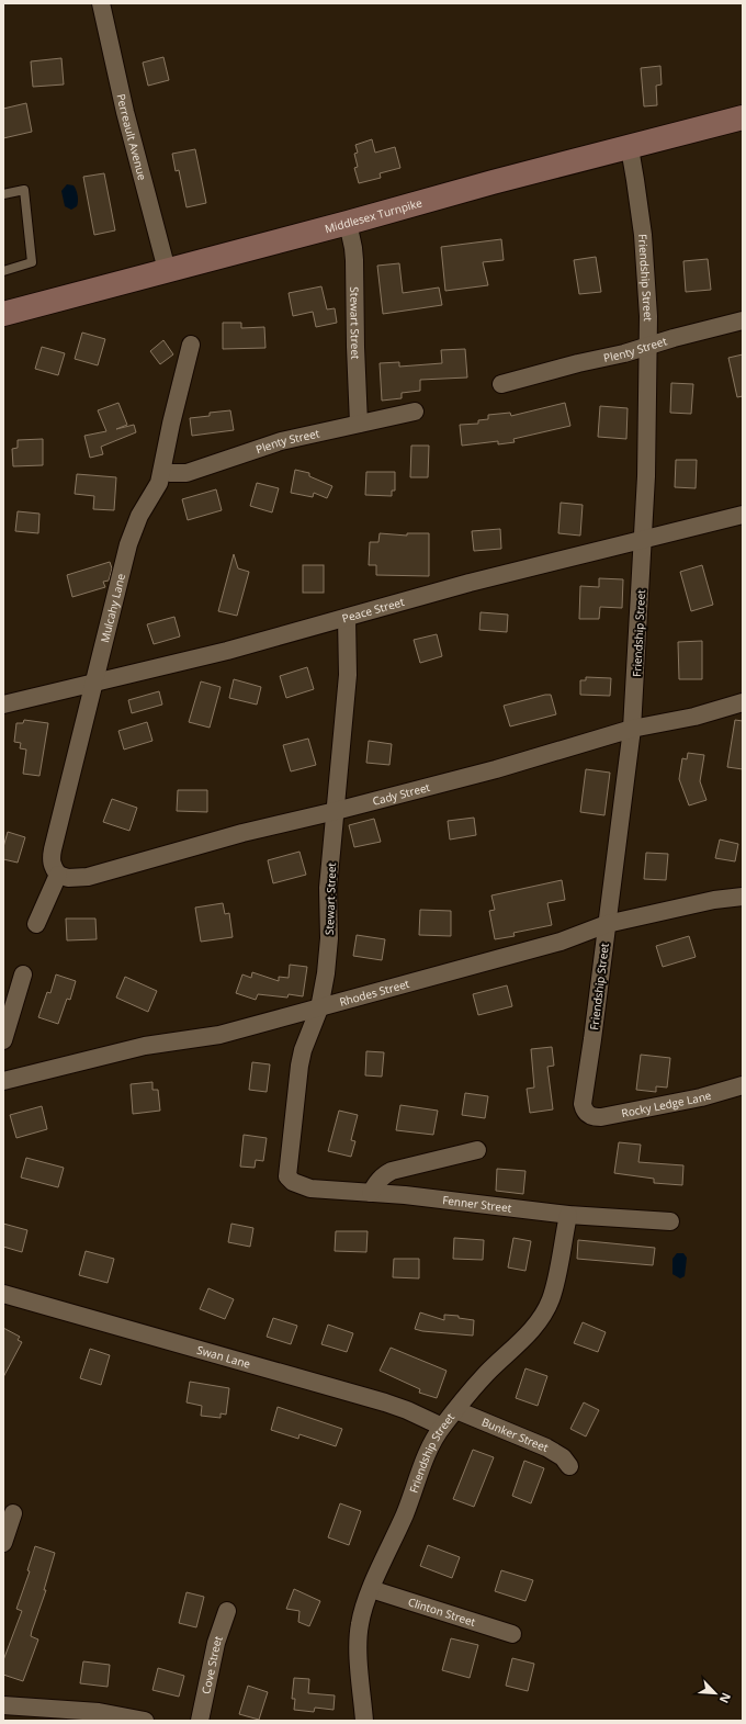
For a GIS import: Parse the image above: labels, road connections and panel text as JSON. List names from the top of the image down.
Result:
{
  "streets": {
    "main road": ["Middlesex Turnpike"],
    "street": [
      "Perreault Avenue",
      "Friendship Street",
      "Stewart Street",
      "Plenty Street",
      "Mulcahy Lane",
      "Peace Street",
      "Cady Street",
      "Rhodes Street",
      "Rocky Ledge Lane",
      "Fenner Street",
      "Swan Lane",
      "Bunker Street",
      "Clinton Street",
      "Cove Street"
    ]
  },
  "crossings": [
    ["Perreault Avenue", "Middlesex Turnpike"],
    ["Middlesex Turnpike", "Friendship Street"],
    ["Middlesex Turnpike", "Stewart Street"],
    ["Friendship Street", "Plenty Street"],
    ["Friendship Street", "Peace Street"],
    ["Friendship Street", "Cady Street"],
    ["Friendship Street", "Rhodes Street"],
    ["Friendship Street", "Rocky Ledge Lane"],
    ["Friendship Street", "Fenner Street"],
    ["Friendship Street", "Swan Lane"],
    ["Friendship Street", "Bunker Street"],
    ["Friendship Street", "Clinton Street"],
    ["Stewart Street", "Plenty Street"],
    ["Stewart Street", "Peace Street"],
    ["Stewart Street", "Cady Street"],
    ["Stewart Street", "Rhodes Street"],
    ["Stewart Street", "Fenner Street"],
    ["Plenty Street", "Mulcahy Lane"],
    ["Mulcahy Lane", "Peace Street"],
    ["Mulcahy Lane", "Cady Street"]
  ],
  "north": "bottom right"
}
